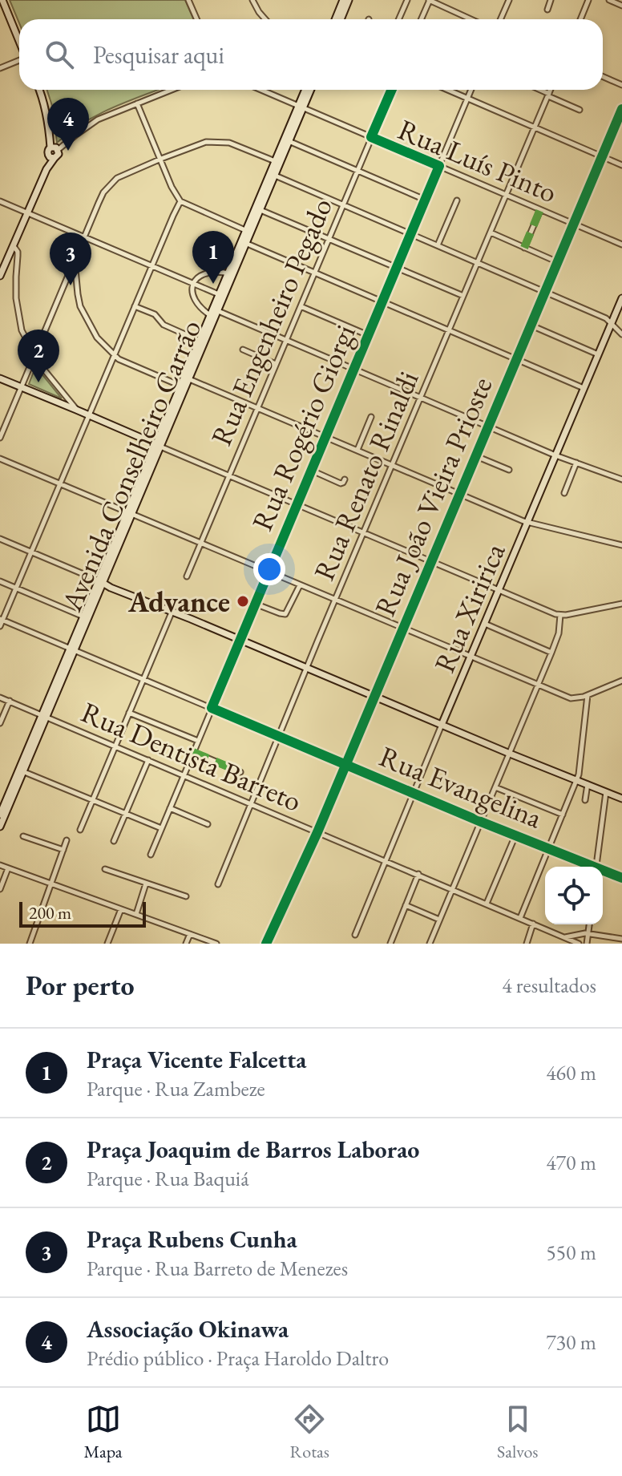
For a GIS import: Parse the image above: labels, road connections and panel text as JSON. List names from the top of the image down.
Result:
{
  "streets": {
    "street": [
      "Rua Luís Pinto",
      "Rua Engenheiro Pegado",
      "Rua Rogério Giorgi",
      "Avenida Conselheiro Carrão",
      "Rua Renato Rinaldi",
      "Rua João Vieira Prioste",
      "Rua Xiririca",
      "Rua Dentista Barreto",
      "Rua Evangelina"
    ]
  },
  "crossings": [
    ["Rua Luís Pinto", "Rua Engenheiro Pegado"],
    ["Rua Luís Pinto", "Rua Rogério Giorgi"],
    ["Rua Luís Pinto", "Avenida Conselheiro Carrão"],
    ["Rua Luís Pinto", "Rua Renato Rinaldi"],
    ["Rua Luís Pinto", "Rua João Vieira Prioste"],
    ["Rua Rogério Giorgi", "Rua Dentista Barreto"],
    ["Rua Rogério Giorgi", "Rua Evangelina"],
    ["Avenida Conselheiro Carrão", "Rua Dentista Barreto"],
    ["Avenida Conselheiro Carrão", "Rua Evangelina"],
    ["Rua Renato Rinaldi", "Rua Dentista Barreto"],
    ["Rua Renato Rinaldi", "Rua Evangelina"],
    ["Rua João Vieira Prioste", "Rua Dentista Barreto"],
    ["Rua João Vieira Prioste", "Rua Evangelina"],
    ["Rua Xiririca", "Rua Dentista Barreto"],
    ["Rua Xiririca", "Rua Evangelina"]
  ],
  "places": ["Advance"],
  "scale_bar": "200 m",
  "page": {
    "search": "Pesquisar aqui",
    "pins": [
      "4",
      "1",
      "3",
      "2"
    ],
    "scale": "200 m",
    "heading": ["Por perto", "4 resultados"],
    "list": [
      {
        "mark": "1",
        "name": "Praça Vicente Falcetta",
        "note": "Parque · Rua Zambeze",
        "value": "460 m"
      },
      {
        "mark": "2",
        "name": "Praça Joaquim de Barros Laborao",
        "note": "Parque · Rua Baquiá",
        "value": "470 m"
      },
      {
        "mark": "3",
        "name": "Praça Rubens Cunha",
        "note": "Parque · Rua Barreto de Menezes",
        "value": "550 m"
      },
      {
        "mark": "4",
        "name": "Associação Okinawa",
        "note": "Prédio público · Praça Haroldo Daltro",
        "value": "730 m"
      }
    ],
    "nav": ["Mapa", "Rotas", "Salvos"]
  }
}
